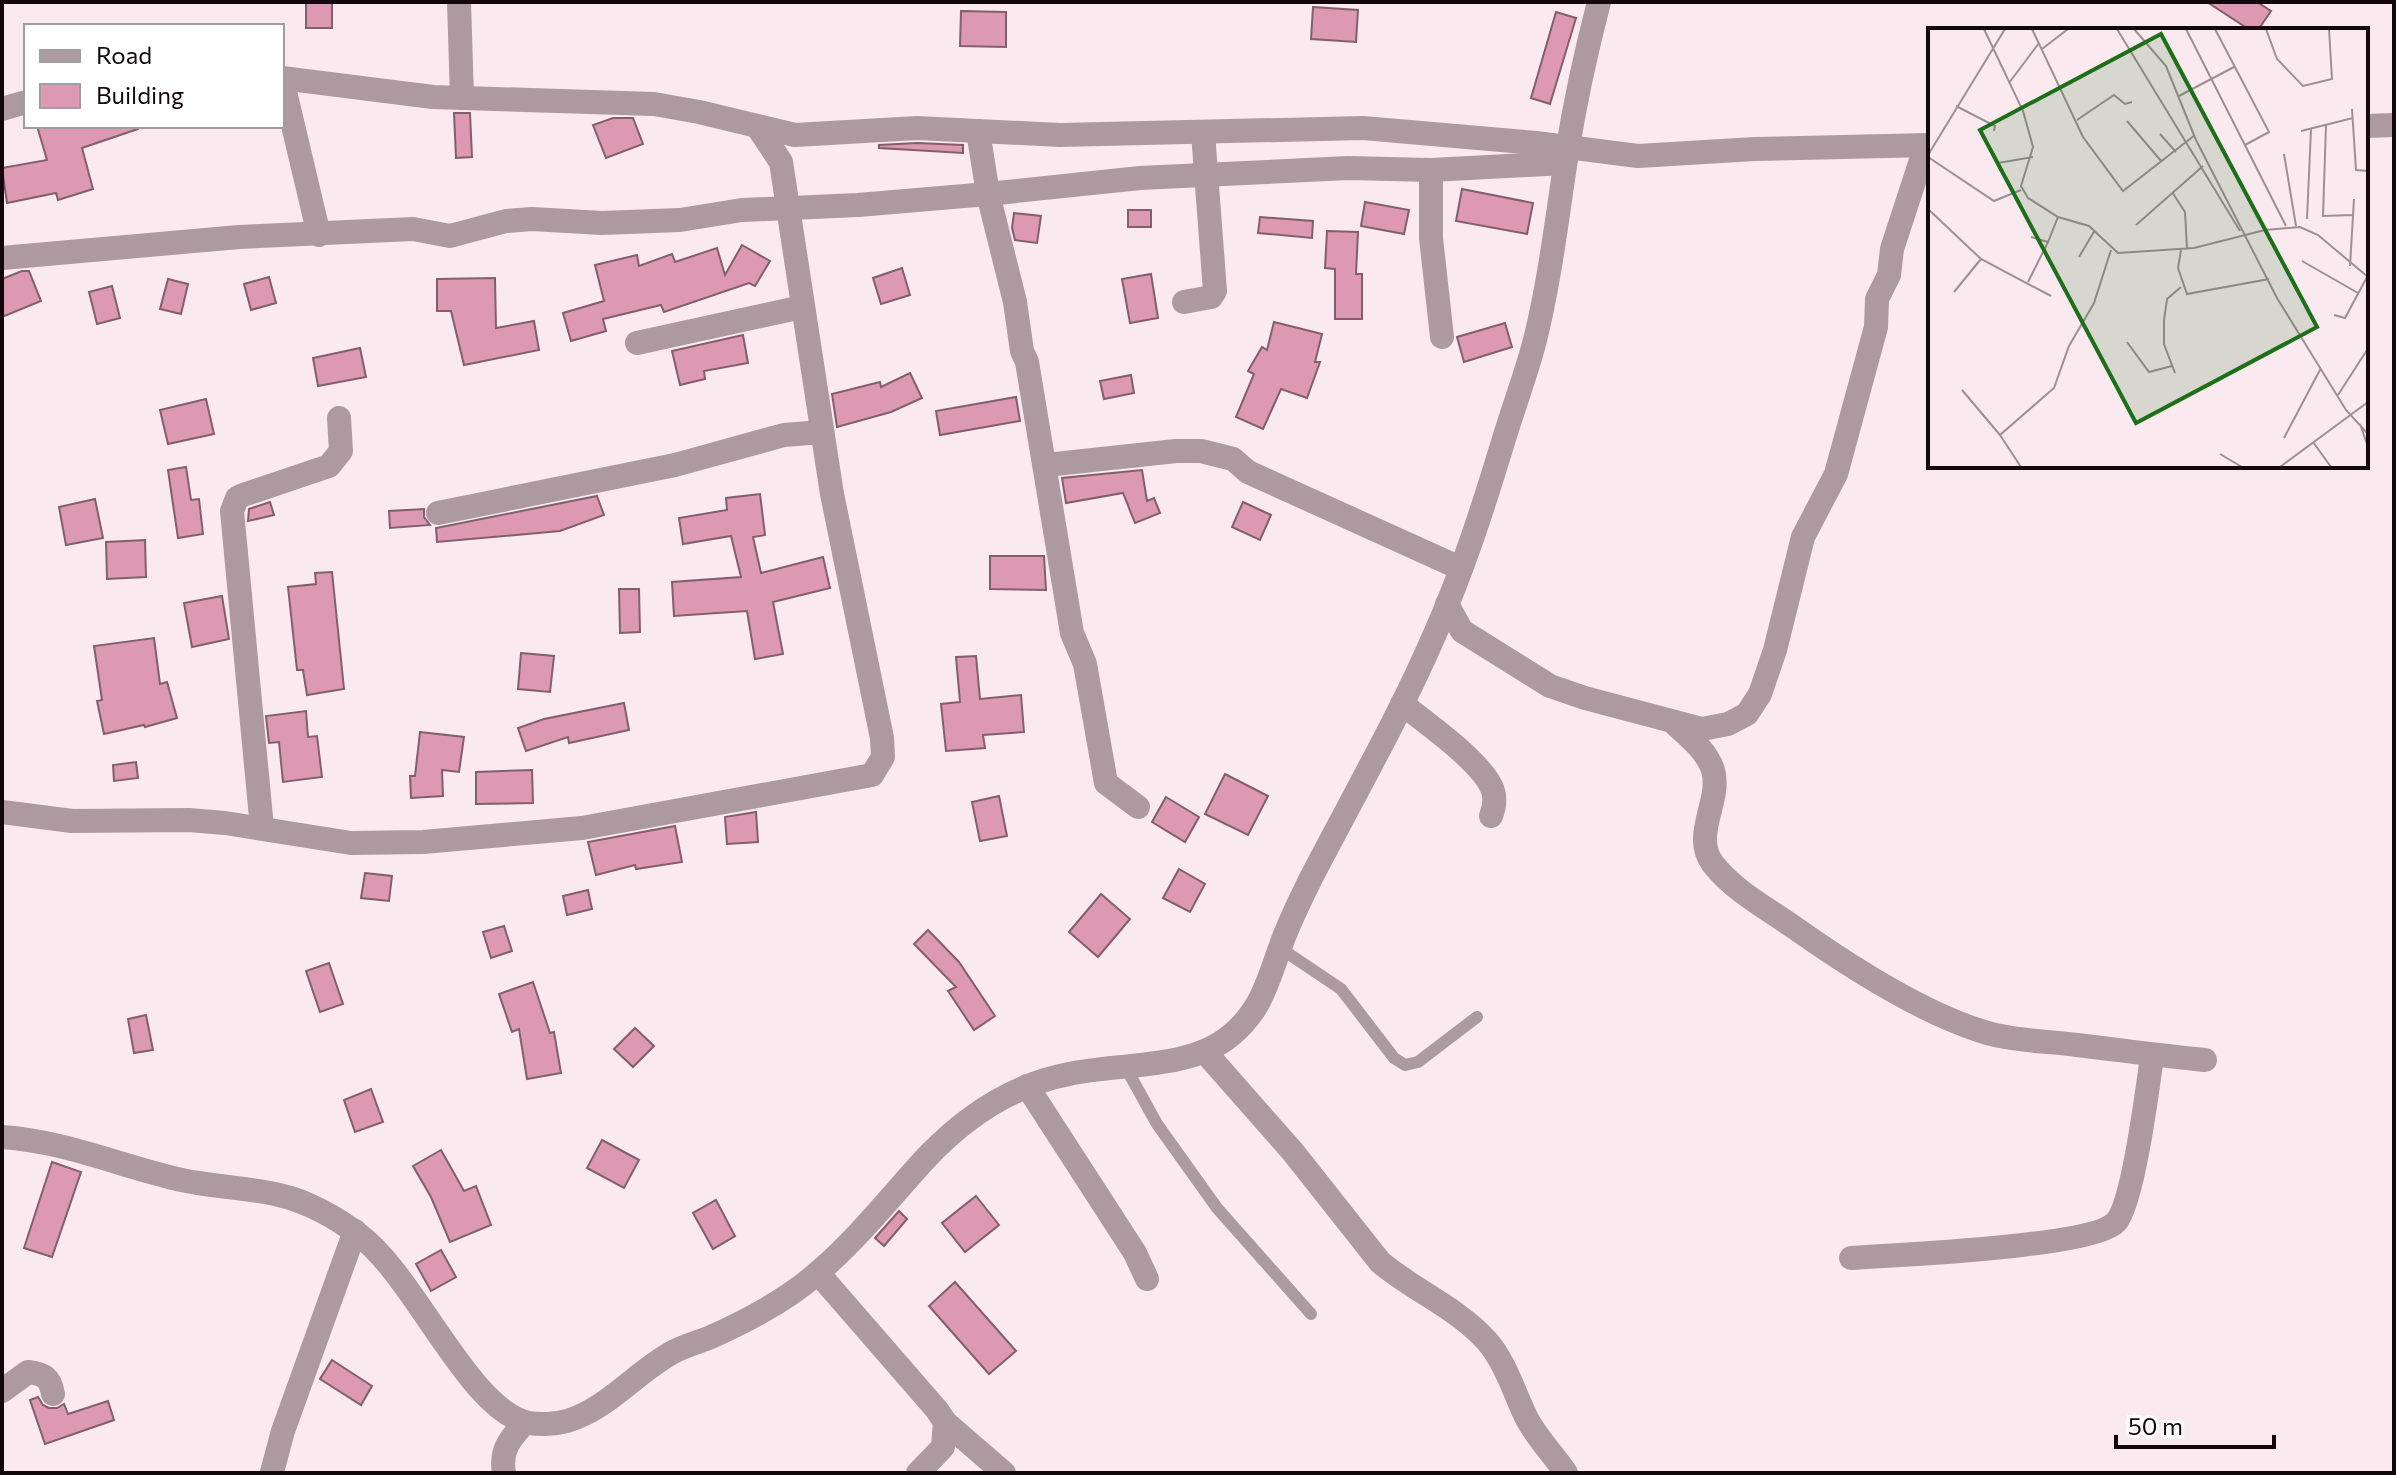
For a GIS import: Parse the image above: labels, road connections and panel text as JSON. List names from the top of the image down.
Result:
{
  "legend": ["Road", "Building"],
  "scale_bar": "50 m"
}
